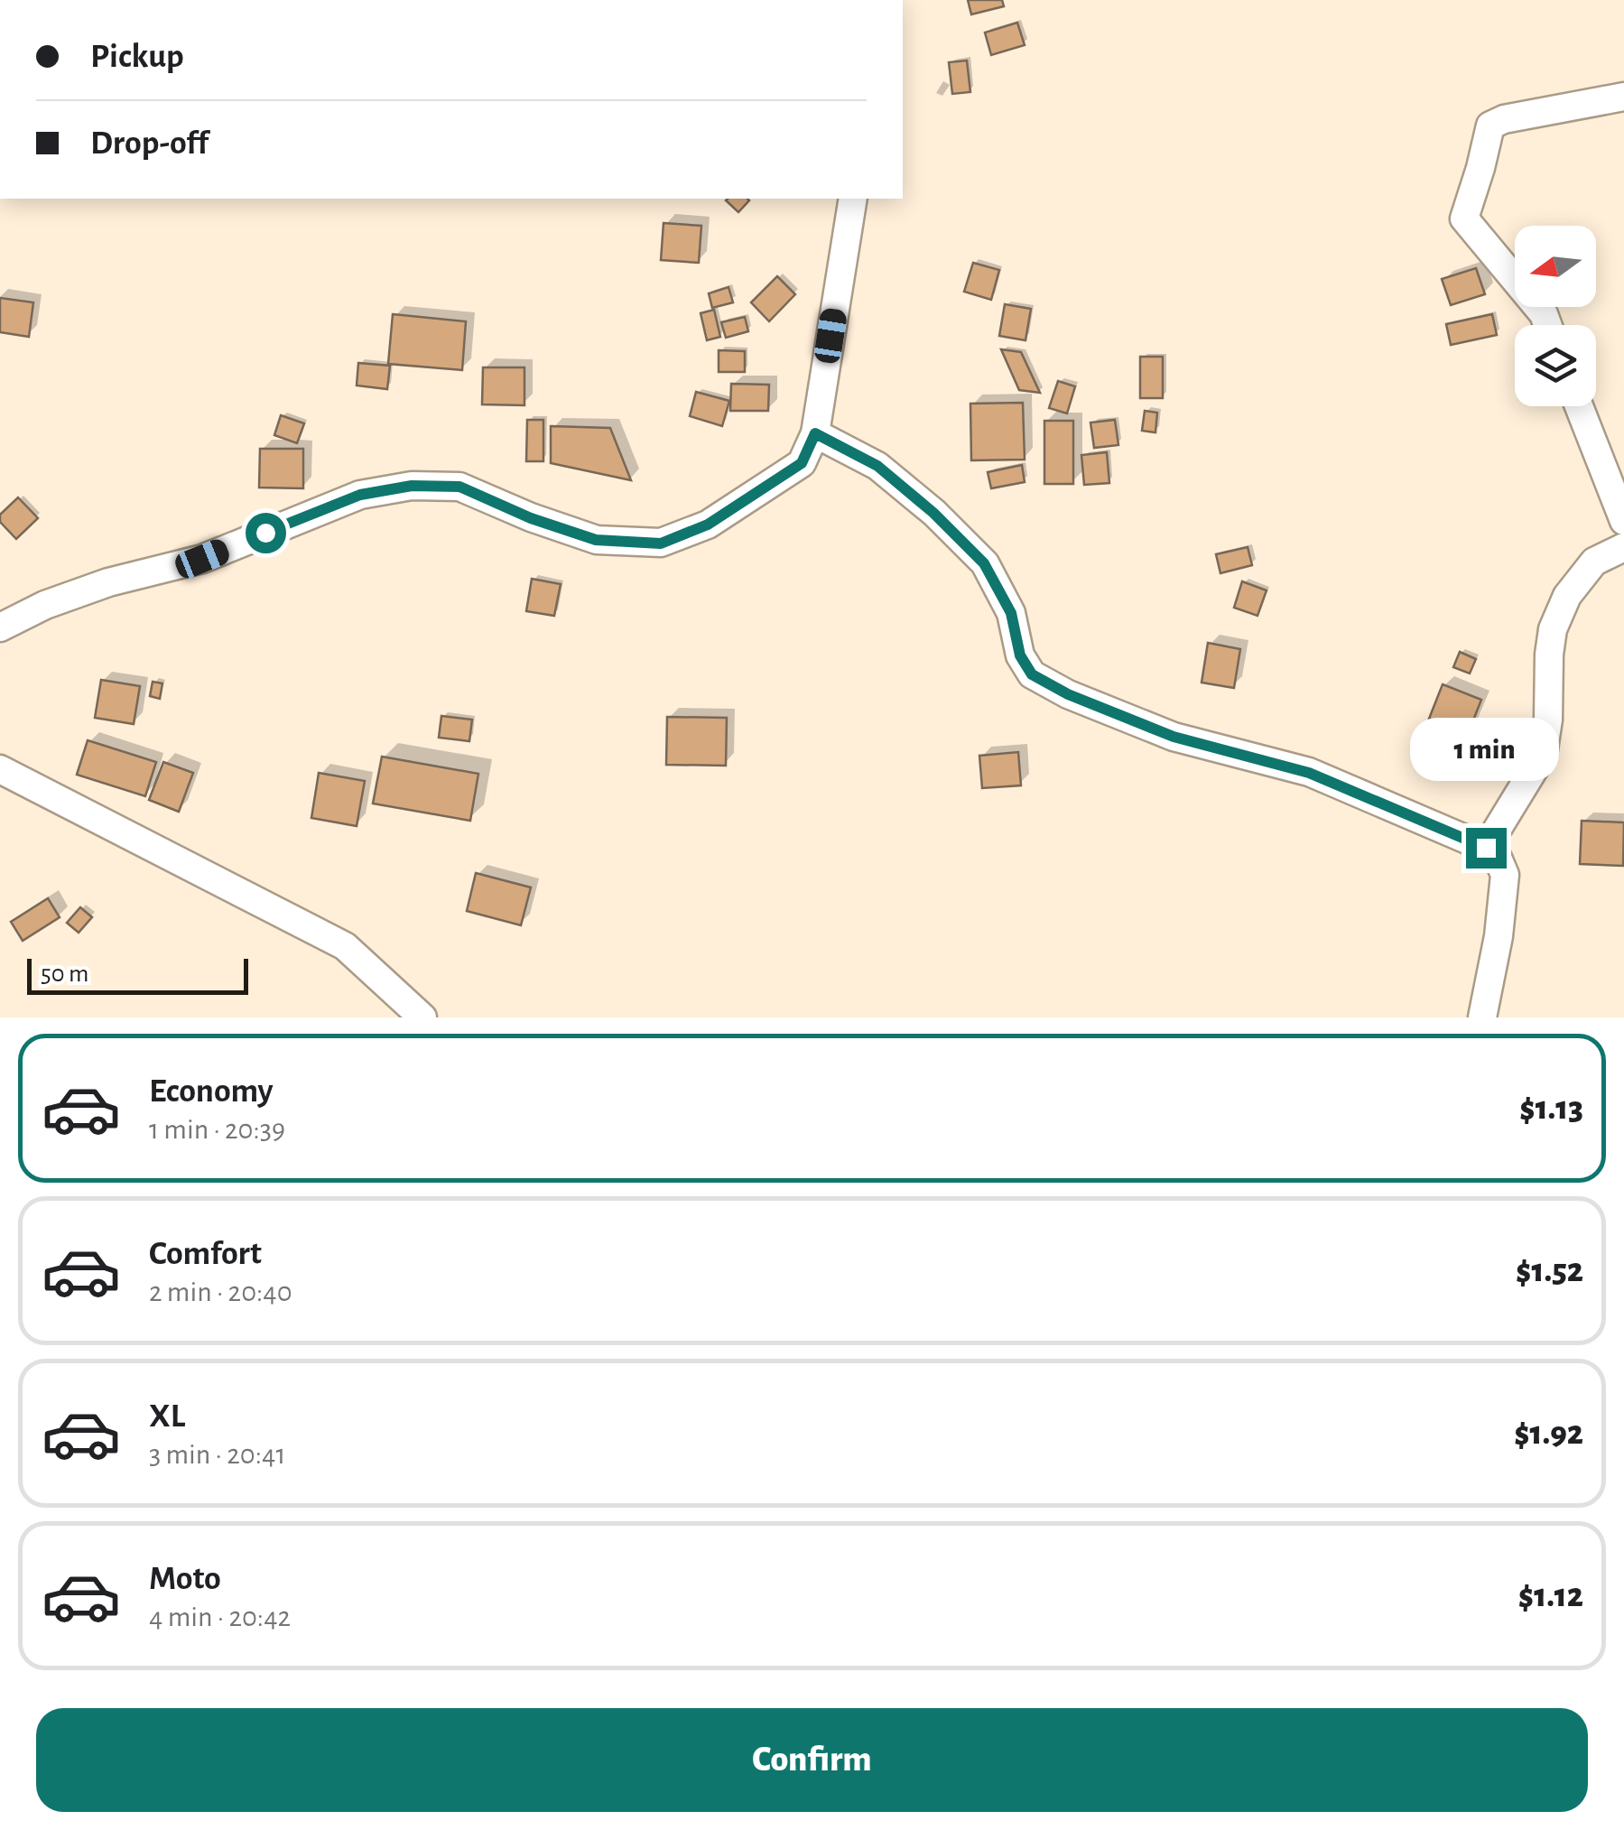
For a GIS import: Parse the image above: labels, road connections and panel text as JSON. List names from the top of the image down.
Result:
{
  "scale_bar": "50 m",
  "north": "left",
  "page": {
    "banner": ["Pickup", "Drop-off"],
    "bubble": "1 min",
    "scale": "50 m",
    "list": [
      {
        "name": "Economy",
        "note": "1 min · 20:39",
        "value": "$1.13"
      },
      {
        "name": "Comfort",
        "note": "2 min · 20:40",
        "value": "$1.52"
      },
      {
        "name": "XL",
        "note": "3 min · 20:41",
        "value": "$1.92"
      },
      {
        "name": "Moto",
        "note": "4 min · 20:42",
        "value": "$1.12"
      }
    ],
    "buttons": "Confirm"
  }
}
